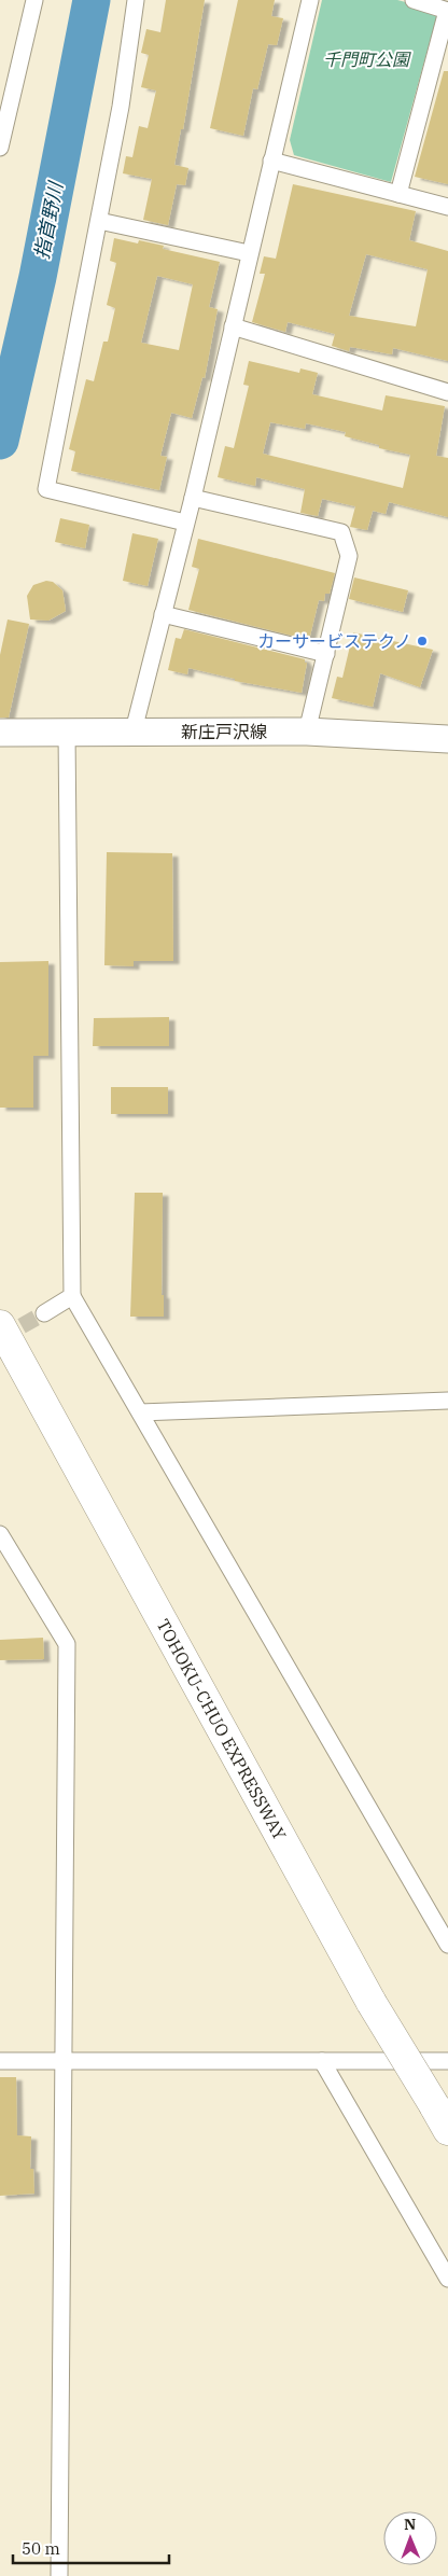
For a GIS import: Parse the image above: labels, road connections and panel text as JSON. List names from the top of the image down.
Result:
{
  "streets": {
    "highway": ["TOHOKU-CHUO EXPRESSWAY"],
    "main road": ["新庄戸沢線"]
  },
  "water": ["指首野川"],
  "parks": ["千門町公園"],
  "places": ["カーサービステクノ"],
  "scale_bar": "50 m",
  "north": "top"
}
